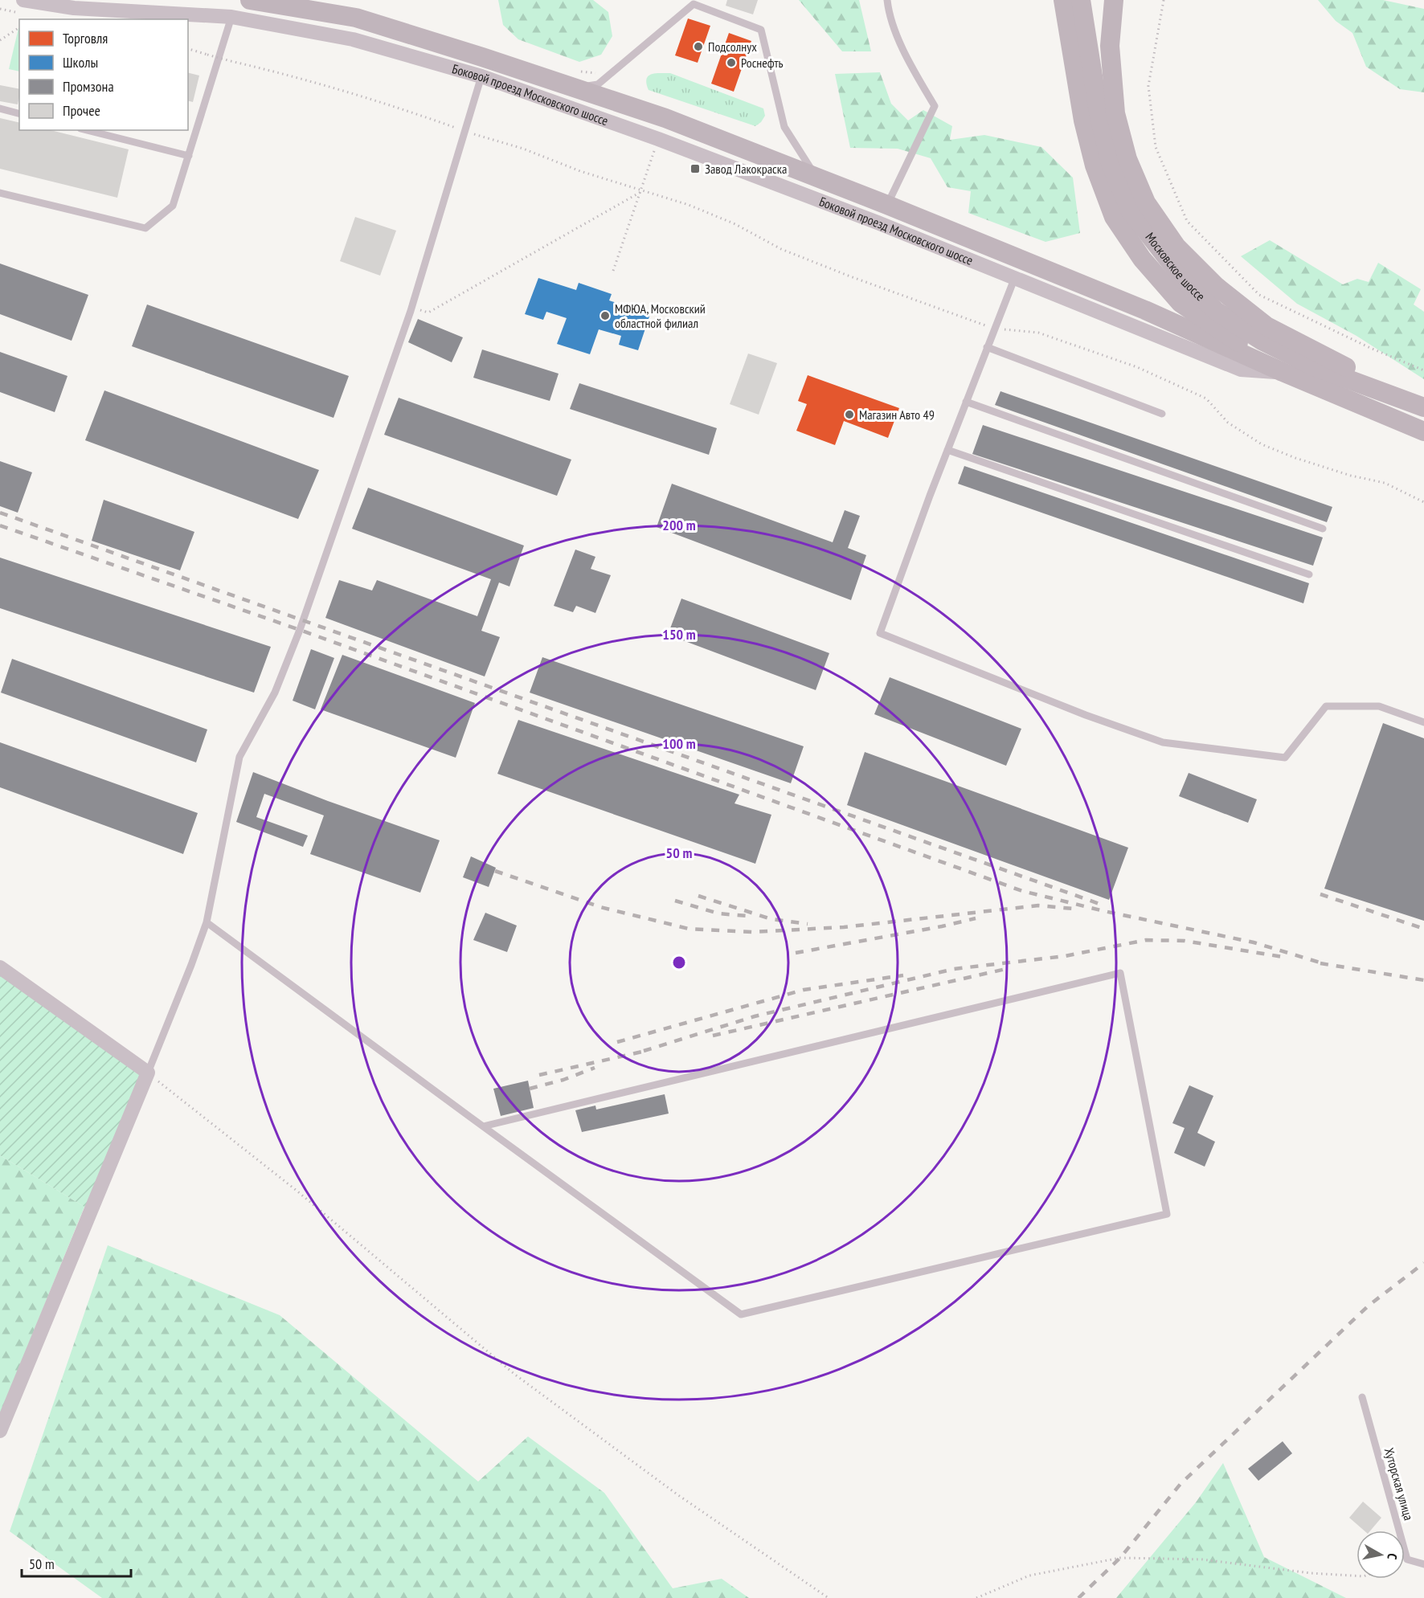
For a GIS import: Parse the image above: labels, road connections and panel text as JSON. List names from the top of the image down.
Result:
{
  "streets": {
    "main road": ["Московское шоссе"],
    "street": ["Боковой проезд Московского шоссе"],
    "lane": ["Хуторская улица"]
  },
  "crossings": [
    ["Боковой проезд Московского шоссе", "Московское шоссе"]
  ],
  "places": {
    "other": [
      "Подсолнух",
      "Роснефть",
      "МФЮА, Московский областной филиал",
      "Магазин Авто 49"
    ],
    "transit": ["Завод Лакокраска"]
  },
  "legend": [
    "Торговля",
    "Школы",
    "Промзона",
    "Прочее"
  ],
  "scale_bar": "50 m",
  "north": "right",
  "rings": [
    "200 m",
    "150 m",
    "100 m",
    "50 m"
  ]
}
